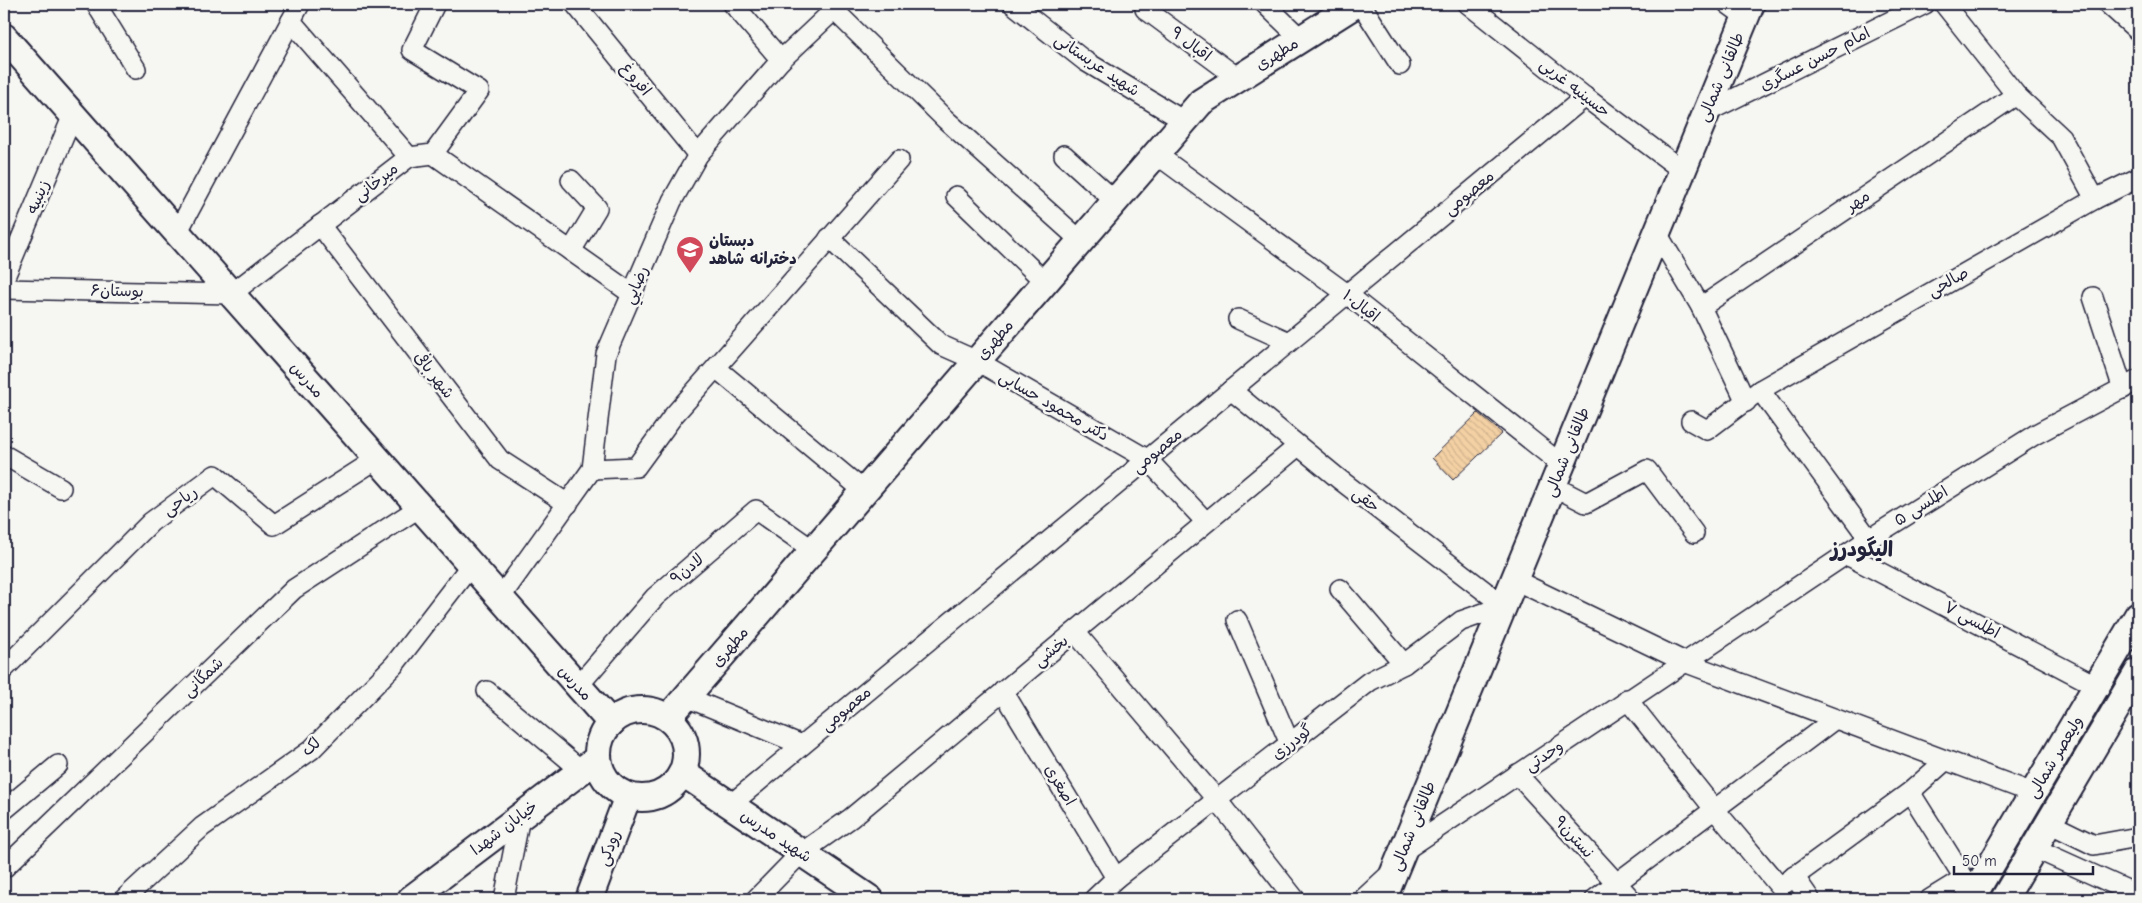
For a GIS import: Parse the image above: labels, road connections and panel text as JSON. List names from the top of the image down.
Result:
{
  "streets": {
    "street": [
      "اقبال ۹",
      "مطهری",
      "امام حسن عسگری",
      "شهید عربستانی",
      "طالقانی شمالی",
      "افروغ",
      "حسینیه غربی",
      "میرخانی",
      "معصومی",
      "زینبیه",
      "مهر",
      "صالحی",
      "رضایي",
      "بوستان۶",
      "اقبال۱۰",
      "شهر بافی",
      "مدرس",
      "دکتر محمود حسابی",
      "حقی",
      "ریاحی",
      "اطلسی ۵",
      "لادن۹",
      "اطلسی ۷",
      "بخشی",
      "شمگانی",
      "گودرزی",
      "لک",
      "وحدتی",
      "ولیعصر شمالی",
      "اصغری",
      "خیابان شهدا",
      "شهید مدرس",
      "نسترن۹",
      "رودکی"
    ]
  },
  "crossings": [
    ["اقبال ۹", "مطهری"],
    ["مطهری", "شهید عربستانی"],
    ["مطهری", "اقبال۱۰"],
    ["مطهری", "مدرس"],
    ["مطهری", "دکتر محمود حسابی"],
    ["مطهری", "لادن۹"],
    ["مطهری", "خیابان شهدا"],
    ["مطهری", "شهید مدرس"],
    ["مطهری", "رودکی"],
    ["امام حسن عسگری", "طالقانی شمالی"],
    ["طالقانی شمالی", "حسینیه غربی"],
    ["طالقانی شمالی", "اقبال۱۰"],
    ["طالقانی شمالی", "حقی"],
    ["طالقانی شمالی", "گودرزی"],
    ["طالقانی شمالی", "وحدتی"],
    ["افروغ", "رضایي"],
    ["حسینیه غربی", "معصومی"],
    ["میرخانی", "بوستان۶"],
    ["میرخانی", "شهر بافی"],
    ["میرخانی", "مدرس"],
    ["معصومی", "اقبال۱۰"],
    ["معصومی", "دکتر محمود حسابی"],
    ["معصومی", "حقی"],
    ["معصومی", "شهید مدرس"],
    ["زینبیه", "مدرس"],
    ["رضایي", "شهر بافی"],
    ["رضایي", "مدرس"],
    ["بوستان۶", "مدرس"],
    ["مدرس", "ریاحی"],
    ["مدرس", "لادن۹"],
    ["مدرس", "شمگانی"],
    ["مدرس", "لک"],
    ["مدرس", "خیابان شهدا"],
    ["مدرس", "شهید مدرس"],
    ["مدرس", "رودکی"],
    ["دکتر محمود حسابی", "بخشی"],
    ["حقی", "بخشی"],
    ["حقی", "گودرزی"],
    ["اطلسی ۵", "اطلسی ۷"],
    ["اطلسی ۵", "وحدتی"],
    ["اطلسی ۷", "ولیعصر شمالی"],
    ["بخشی", "اصغری"],
    ["بخشی", "شهید مدرس"],
    ["گودرزی", "اصغری"],
    ["وحدتی", "نسترن۹"],
    ["خیابان شهدا", "شهید مدرس"],
    ["خیابان شهدا", "رودکی"],
    ["شهید مدرس", "رودکی"]
  ],
  "districts": ["الیگودرز"],
  "places": {
    "school or university": ["دبستان دخترانه شاهد"]
  },
  "scale_bar": "50 m"
}
